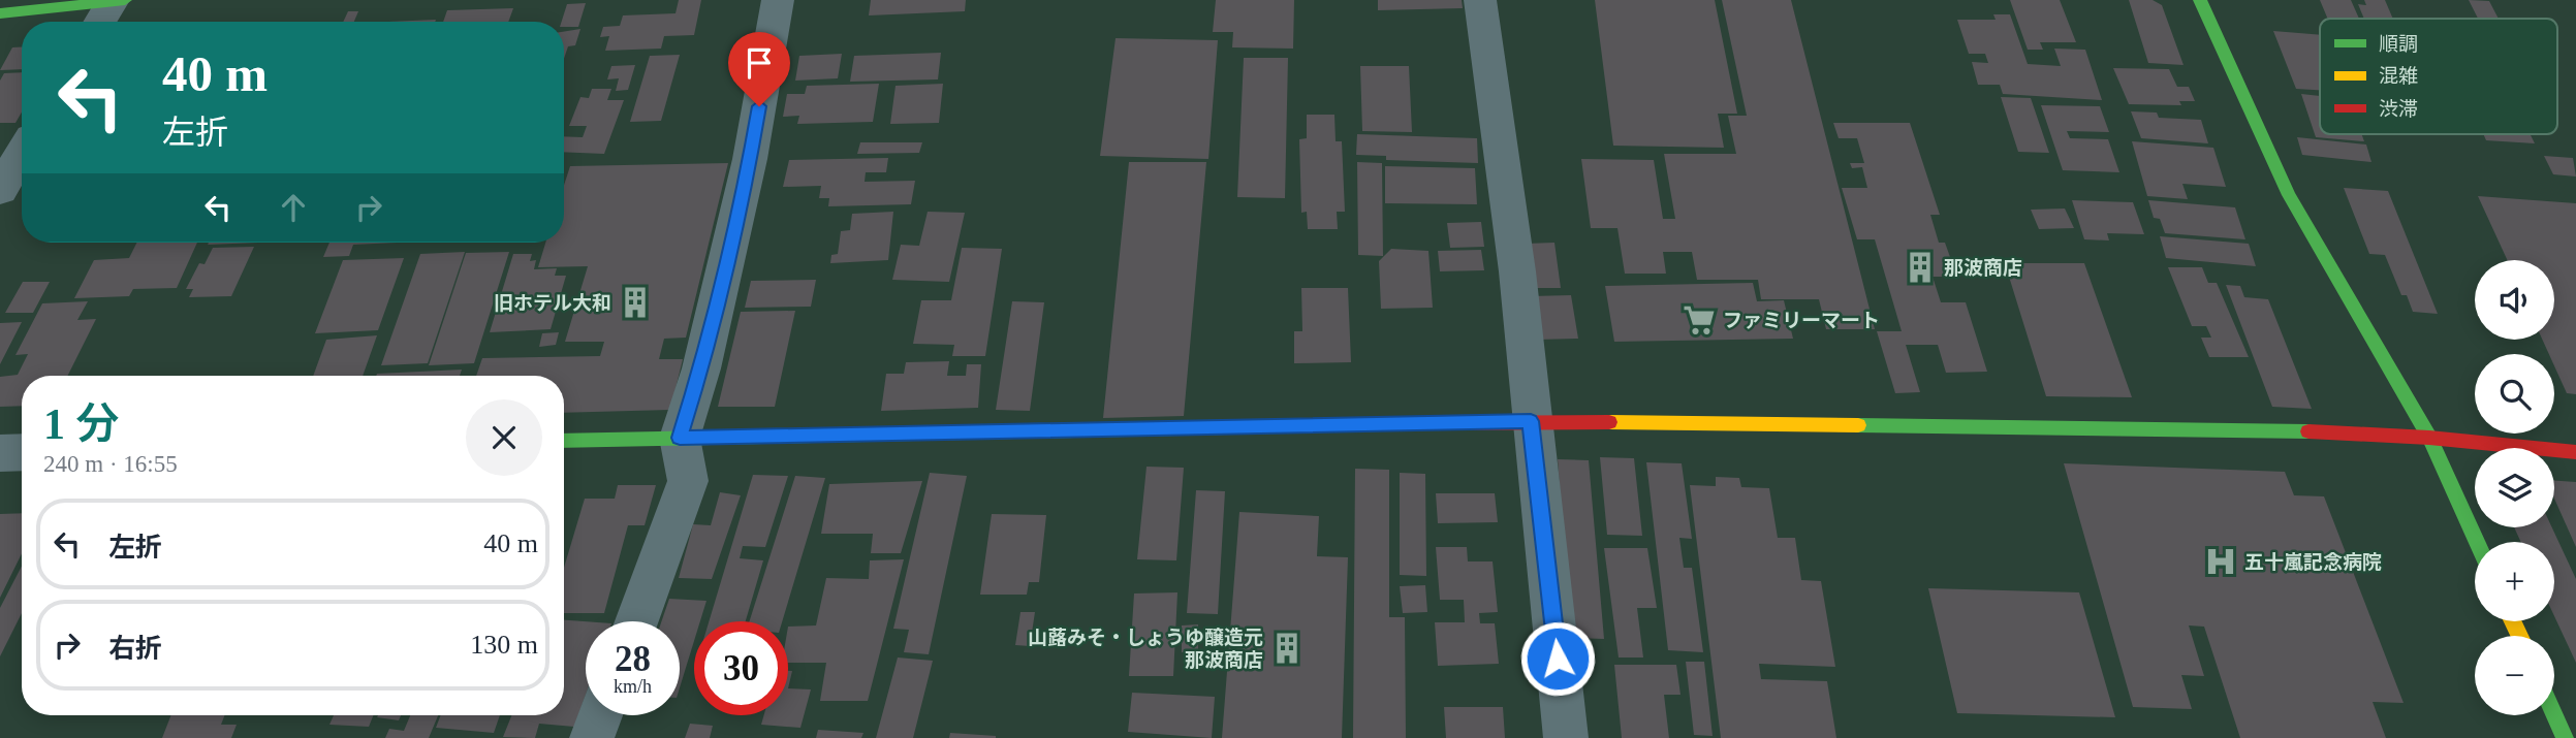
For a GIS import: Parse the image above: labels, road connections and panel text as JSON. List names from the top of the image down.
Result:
{
  "places": {
    "building": ["那波商店", "旧ホテル大和", "山蕗みそ・しょうゆ醸造元 那波商店"],
    "supermarket": ["ファミリーマート"],
    "hospital": ["五十嵐記念病院"]
  },
  "legend": ["順調", "混雑", "渋滞"],
  "page": {
    "turn": ["40 m", "左折"],
    "map_buttons": ["+", "−"],
    "heading": ["1 分", "240 m · 16:55"],
    "list": [
      {
        "name": "左折",
        "value": "40 m"
      },
      {
        "name": "右折",
        "value": "130 m"
      }
    ],
    "speed": "28 km/h",
    "limit": "30"
  }
}
